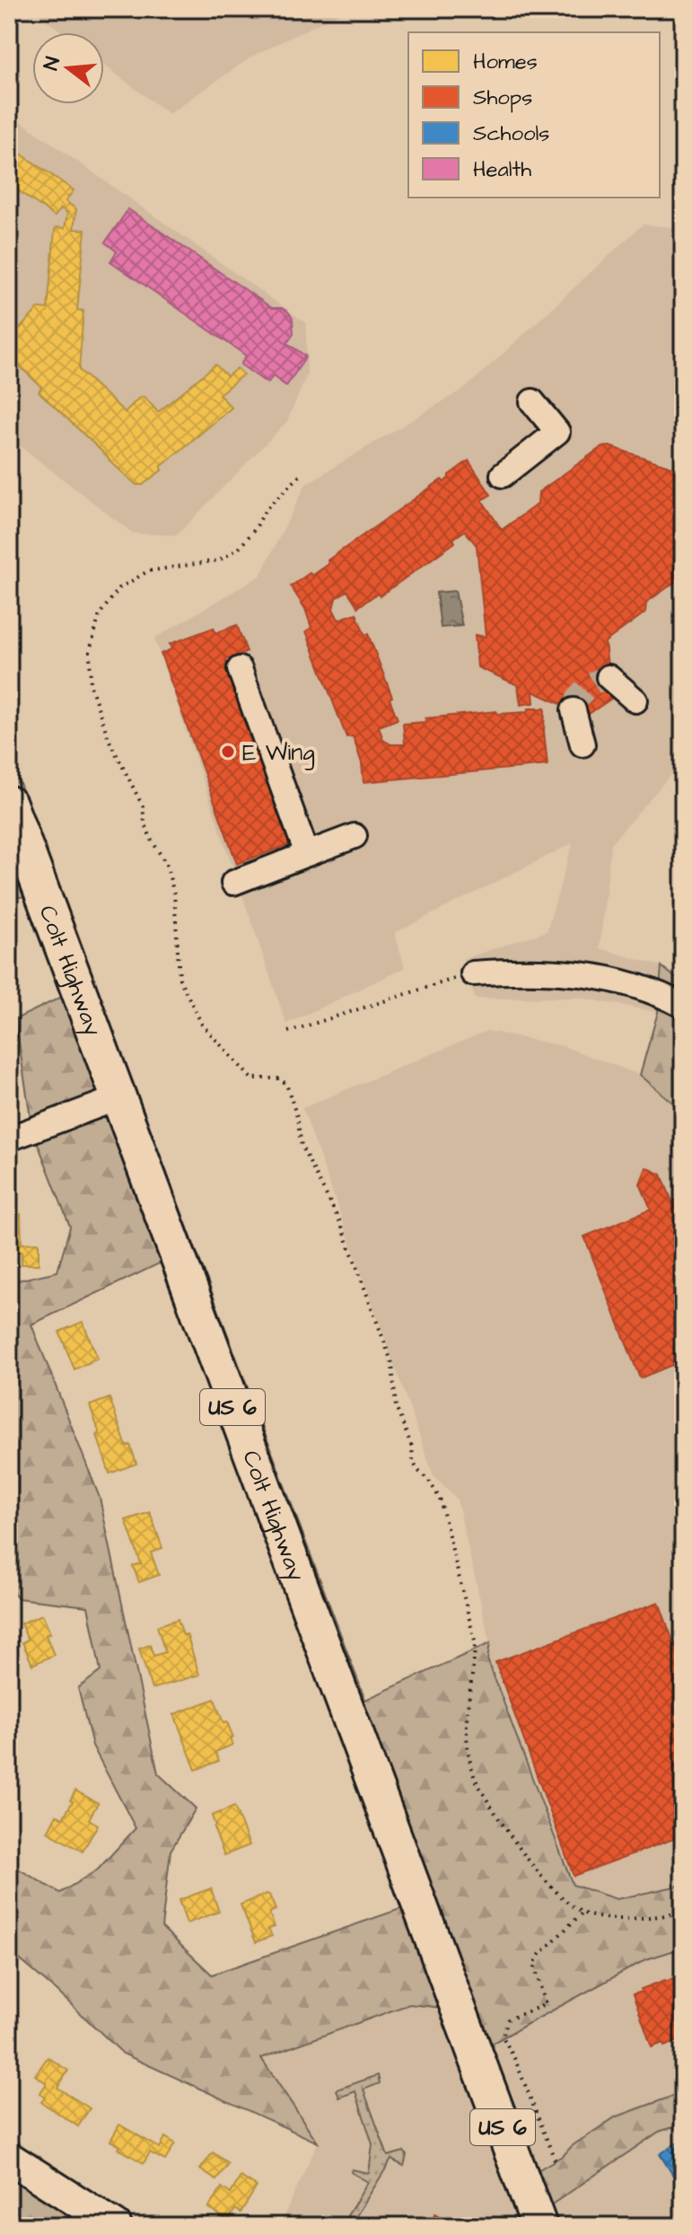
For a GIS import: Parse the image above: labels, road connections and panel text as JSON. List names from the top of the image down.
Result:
{
  "streets": {
    "highway": ["Colt Highway", "US 6"]
  },
  "places": ["E Wing"],
  "legend": [
    "Homes",
    "Shops",
    "Schools",
    "Health"
  ],
  "north": "left"
}
